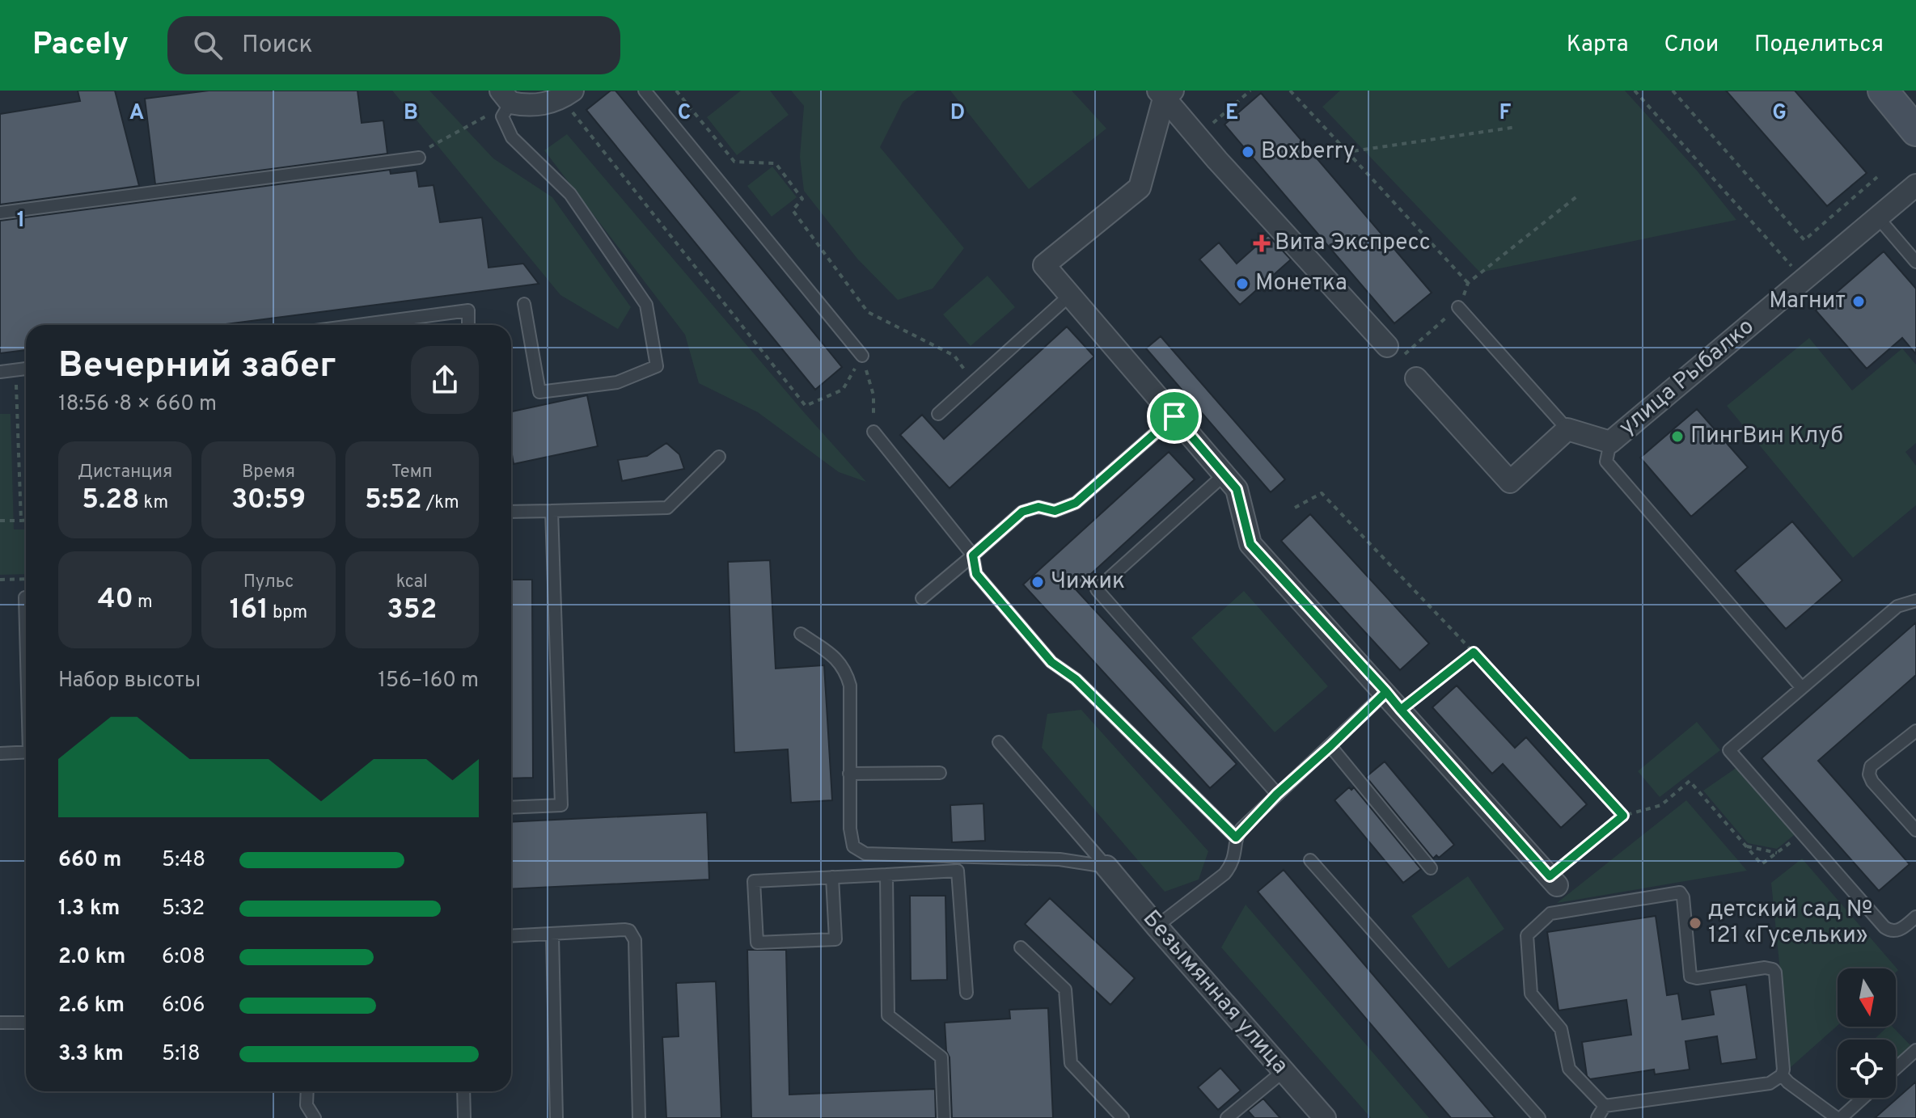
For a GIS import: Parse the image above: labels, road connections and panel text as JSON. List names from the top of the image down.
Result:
{
  "streets": {
    "street": ["улица Рыбалко", "Безымянная улица"]
  },
  "places": {
    "other": [
      "Boxberry",
      "Монетка",
      "Магнит",
      "ПингВин Клуб",
      "Чижик",
      "детский сад № 121 «Гусельки»"
    ],
    "health": ["Вита Экспресс"]
  },
  "north": "bottom",
  "page": {
    "header": "Pacely",
    "search": "Поиск",
    "nav": ["Карта", "Слои", "Поделиться"],
    "heading": ["Вечерний забег", "18:56 · 8 × 660 m"],
    "stats": [
      ["Дистанция", "5.28 km"],
      ["Время", "30:59"],
      ["Темп", "5:52 /km"],
      ["40 m"],
      ["Пульс", "161 bpm"],
      ["kcal", "352"]
    ],
    "chart": ["Набор высоты", "156–160 m"],
    "list": [
      {
        "name": "660 m",
        "note": "5:48"
      },
      {
        "name": "1.3 km",
        "note": "5:32"
      },
      {
        "name": "2.0 km",
        "note": "6:08"
      },
      {
        "name": "2.6 km",
        "note": "6:06"
      },
      {
        "name": "3.3 km",
        "note": "5:18"
      }
    ]
  },
  "grid": {
    "columns": [
      "A",
      "B",
      "C",
      "D",
      "E",
      "F",
      "G"
    ],
    "rows": ["1"]
  }
}
